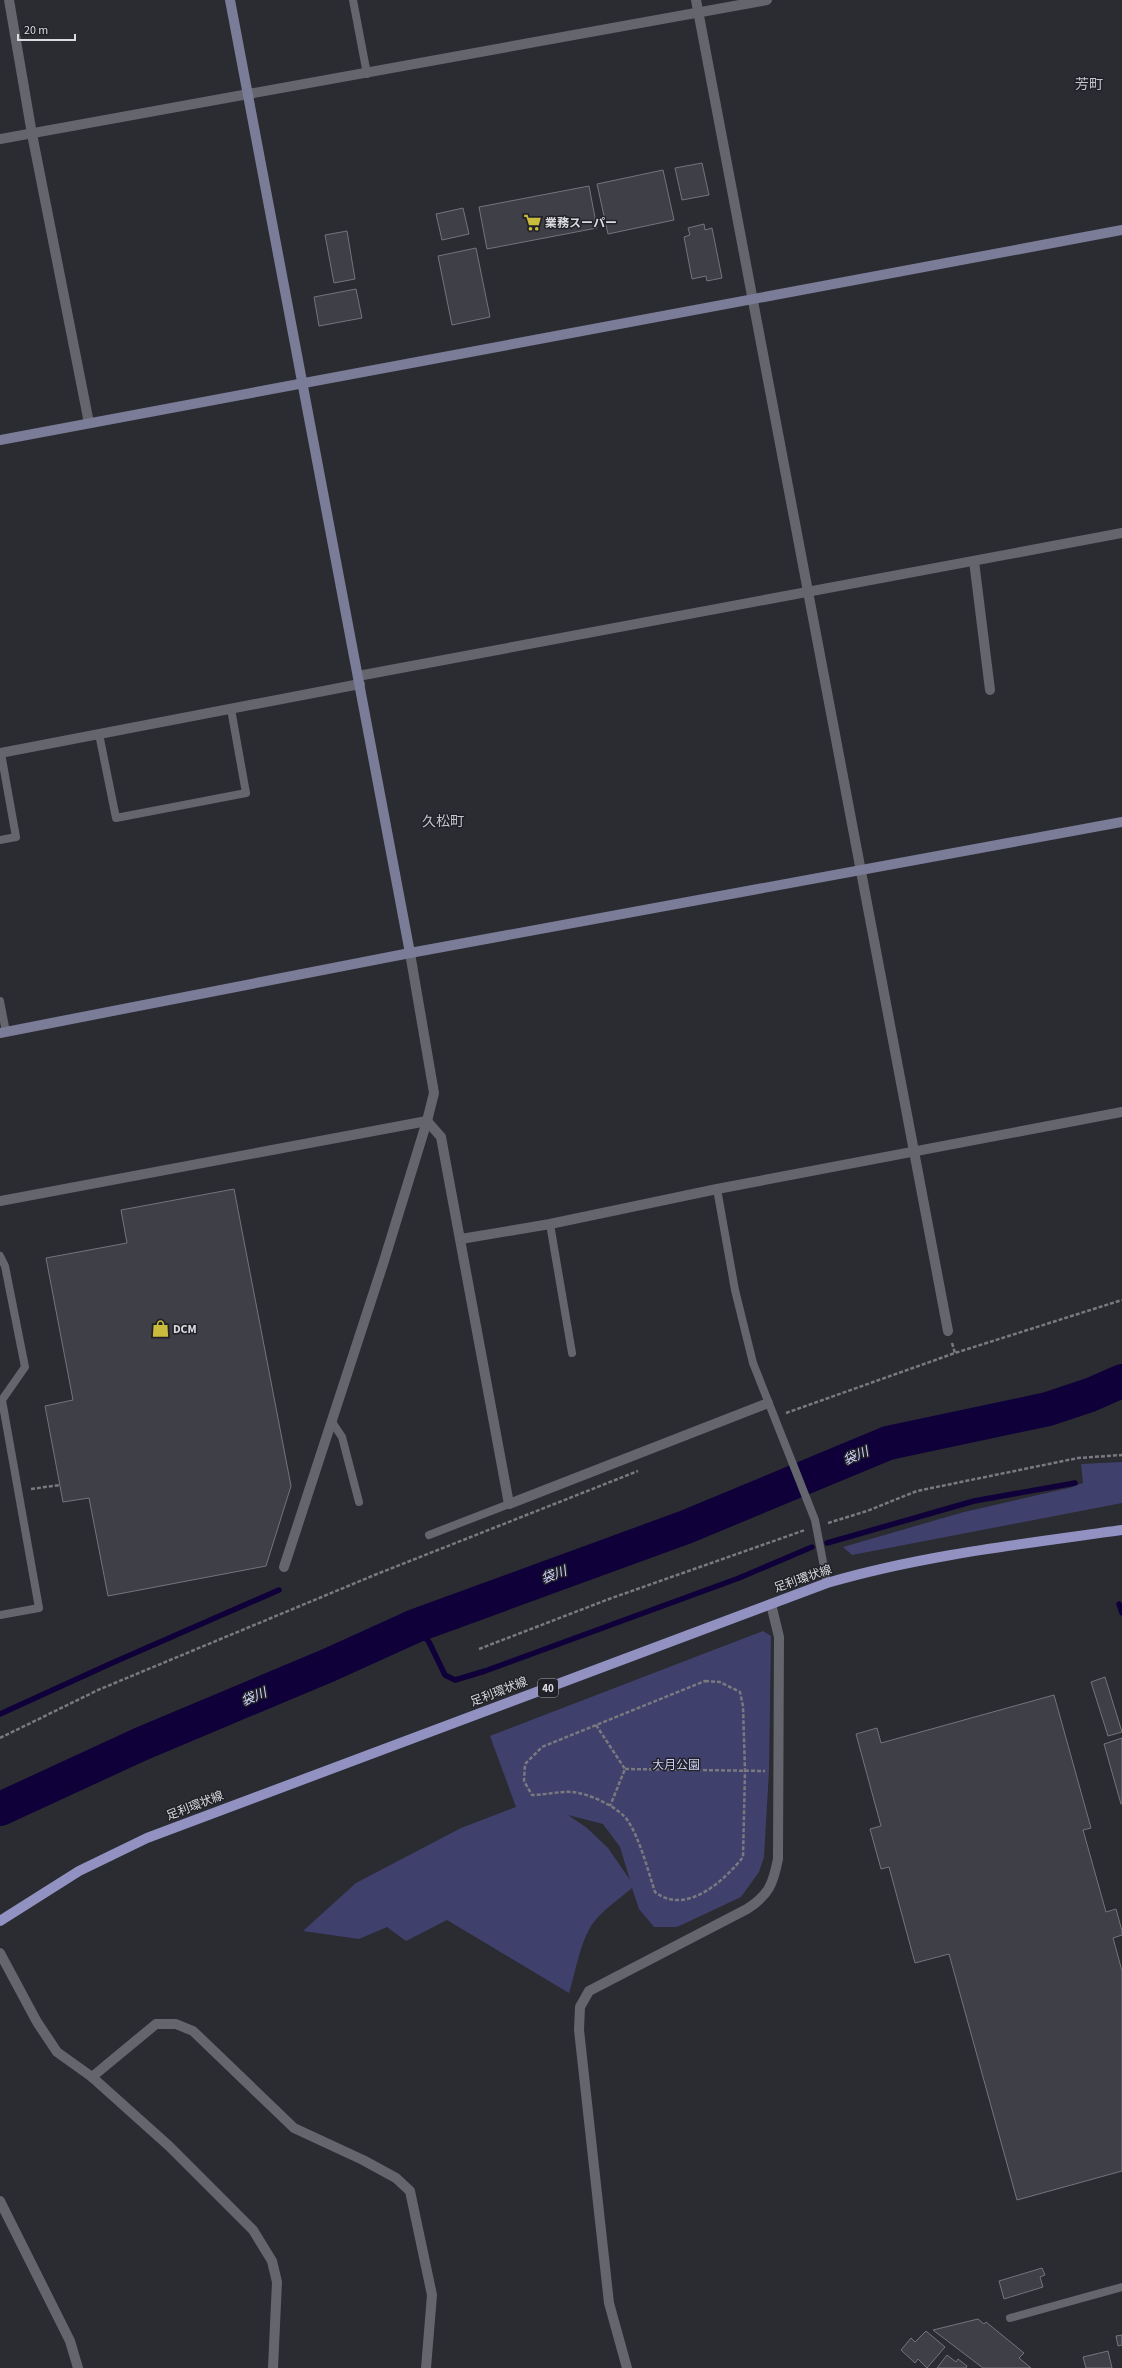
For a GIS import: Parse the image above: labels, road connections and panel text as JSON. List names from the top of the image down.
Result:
{
  "streets": {
    "main road": ["足利環状線", "40"]
  },
  "districts": ["芳町", "久松町"],
  "water": ["袋川"],
  "parks": ["大月公園"],
  "places": {
    "supermarket": ["業務スーパー"],
    "shop": ["DCM"]
  },
  "scale_bar": "20 m"
}
